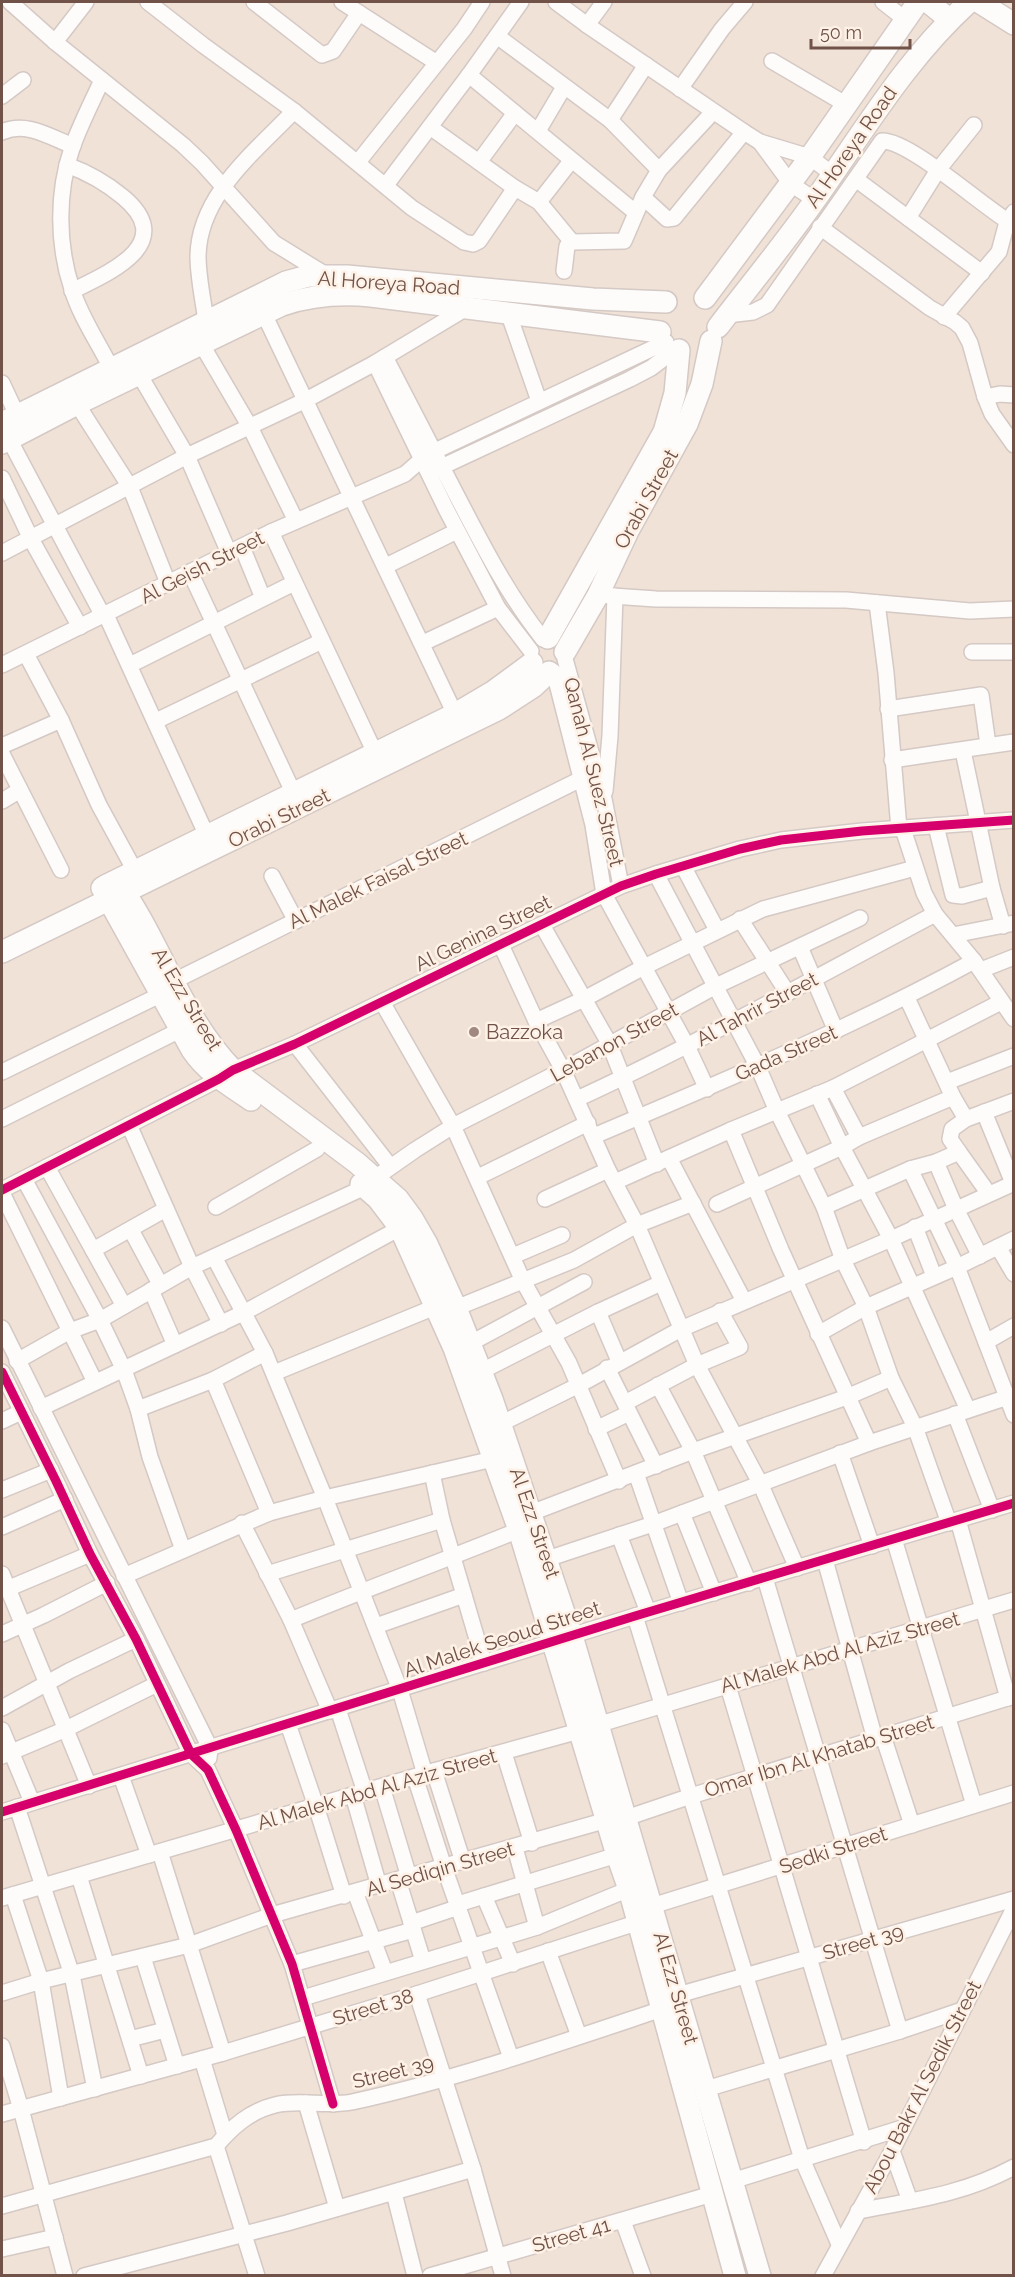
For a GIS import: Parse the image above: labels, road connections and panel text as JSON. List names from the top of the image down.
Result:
{
  "streets": {
    "main road": ["Al Horeya Road", "Orabi Street", "Al Ezz Street"],
    "street": [
      "Al Geish Street",
      "Qanah Al Suez Street",
      "Al Malek Faisal Street",
      "Al Genina Street",
      "Al Tahrir Street",
      "Lebanon Street",
      "Gada Street",
      "Al Malek Seoud Street",
      "Al Malek Abd Al Aziz Street",
      "Omar Ibn Al Khatab Street",
      "Sedki Street",
      "Al Sediqin Street",
      "Street 39",
      "Street 38",
      "Abou Bakr Al Sedik Street",
      "Street 41"
    ]
  },
  "crossings": [
    ["Al Horeya Road", "Orabi Street"],
    ["Al Horeya Road", "Al Geish Street"],
    ["Orabi Street", "Al Geish Street"],
    ["Orabi Street", "Qanah Al Suez Street"],
    ["Orabi Street", "Al Ezz Street"],
    ["Qanah Al Suez Street", "Al Malek Faisal Street"],
    ["Qanah Al Suez Street", "Al Genina Street"],
    ["Qanah Al Suez Street", "Al Tahrir Street"],
    ["Qanah Al Suez Street", "Lebanon Street"],
    ["Qanah Al Suez Street", "Gada Street"],
    ["Al Malek Faisal Street", "Al Ezz Street"],
    ["Al Genina Street", "Al Ezz Street"],
    ["Al Ezz Street", "Lebanon Street"],
    ["Al Ezz Street", "Al Malek Seoud Street"],
    ["Al Ezz Street", "Al Malek Abd Al Aziz Street"],
    ["Al Ezz Street", "Omar Ibn Al Khatab Street"],
    ["Al Ezz Street", "Sedki Street"],
    ["Al Ezz Street", "Al Sediqin Street"],
    ["Al Ezz Street", "Street 39"],
    ["Al Ezz Street", "Street 38"],
    ["Al Ezz Street", "Street 41"],
    ["Omar Ibn Al Khatab Street", "Al Sediqin Street"],
    ["Sedki Street", "Street 38"]
  ],
  "places": ["Bazzoka"],
  "scale_bar": "50 m"
}
